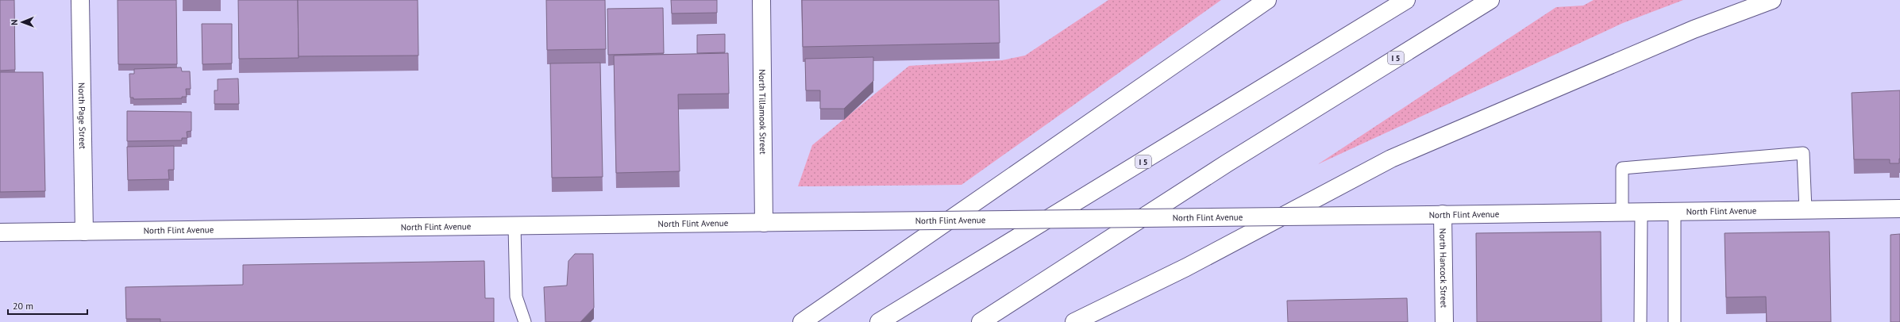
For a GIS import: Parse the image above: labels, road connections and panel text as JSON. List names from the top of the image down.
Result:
{
  "streets": {
    "main road": [
      "I 5",
      "North Tillamook Street",
      "North Page Street",
      "North Flint Avenue",
      "North Hancock Street"
    ]
  },
  "crossings": [
    ["North Tillamook Street", "North Flint Avenue"],
    ["North Page Street", "North Flint Avenue"],
    ["North Flint Avenue", "North Hancock Street"]
  ],
  "scale_bar": "20 m",
  "north": "left"
}
